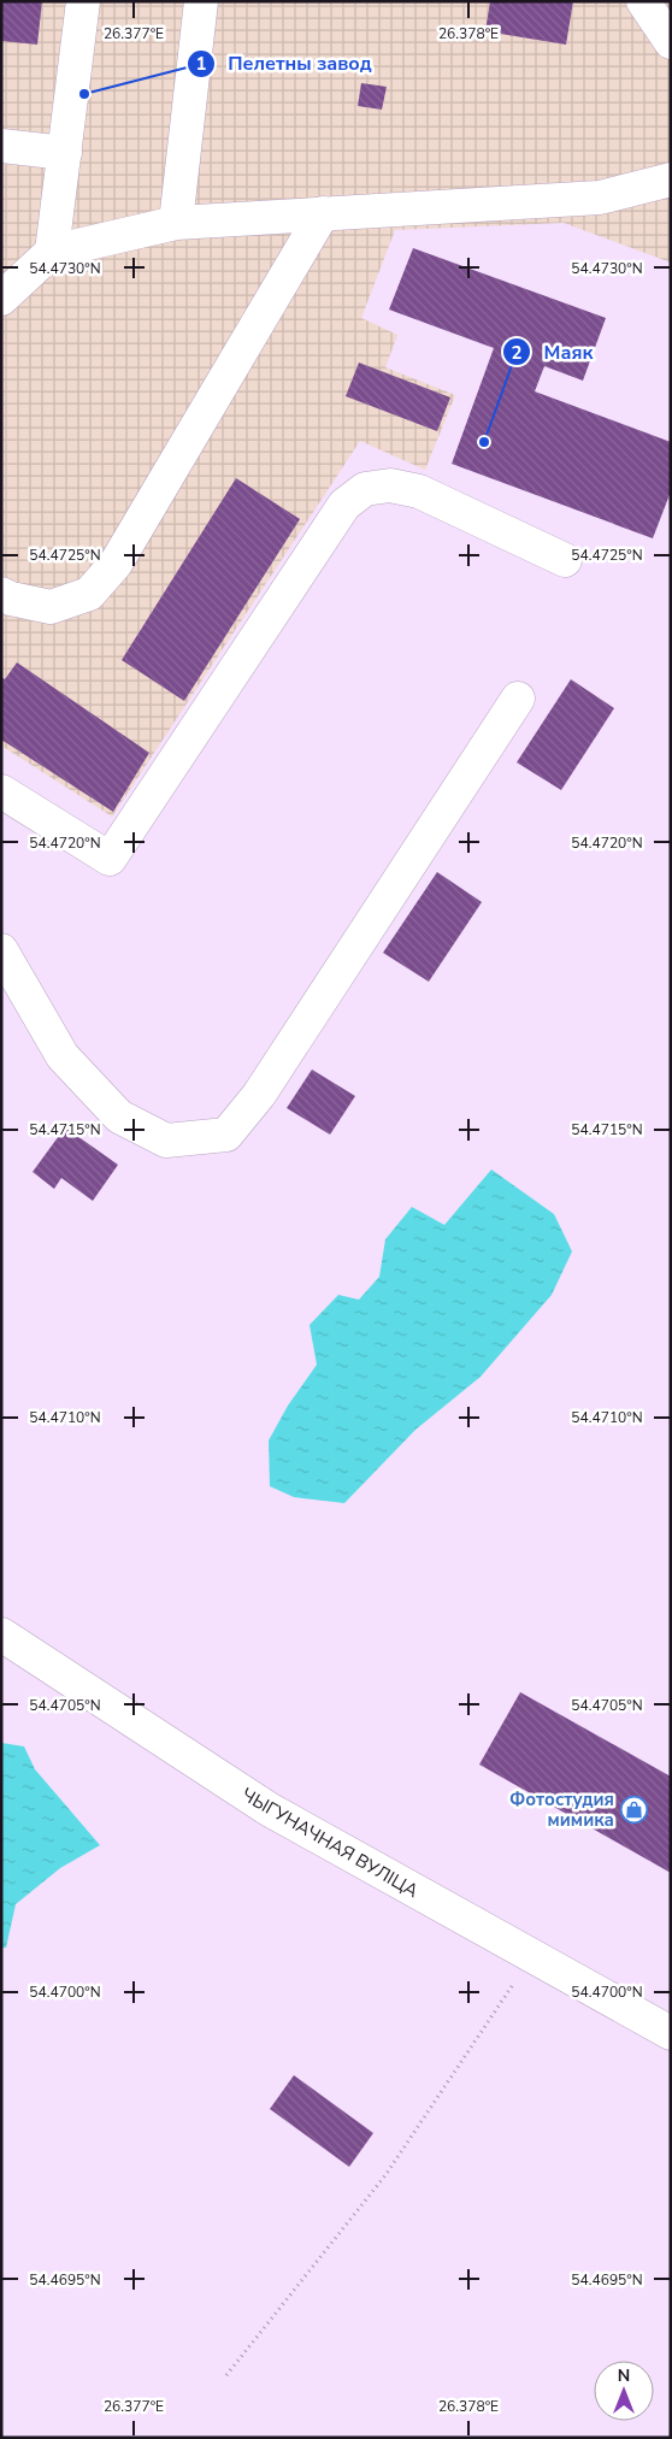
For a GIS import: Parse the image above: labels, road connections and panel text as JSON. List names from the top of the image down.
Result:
{
  "streets": {
    "street": ["ЧЫГУНАЧНАЯ ВУЛІЦА"]
  },
  "places": {
    "other": ["Пелетны завод", "Маяк"],
    "shop": ["Фотостудия мимика"]
  },
  "north": "top",
  "coordinates": [
    "26.377°E",
    "26.378°E",
    "54.4730°N",
    "54.4725°N",
    "54.4720°N",
    "54.4715°N",
    "54.4710°N",
    "54.4705°N",
    "54.4700°N",
    "54.4695°N"
  ]
}
